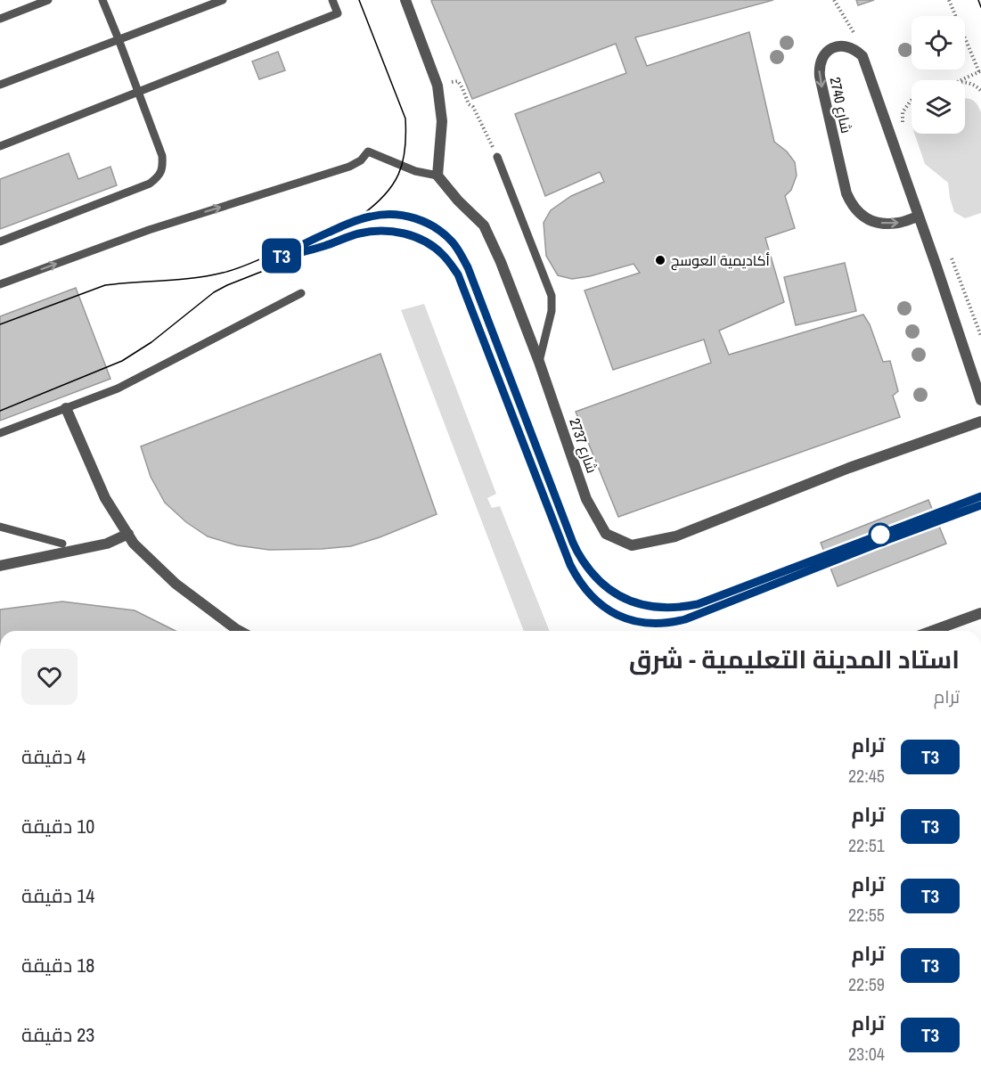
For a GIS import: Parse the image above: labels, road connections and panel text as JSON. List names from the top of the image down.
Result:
{
  "streets": {
    "street": ["شارع 2740", "شارع 2737"]
  },
  "places": ["أكاديمية العوسج"],
  "lines": ["tram line T3"],
  "page": {
    "on_map": "T3",
    "heading": ["استاد المدينة التعليمية - شرق", "ترام"],
    "list": [
      {
        "mark": "T3",
        "name": "ترام",
        "note": "22:45",
        "value": "4 دقيقة"
      },
      {
        "mark": "T3",
        "name": "ترام",
        "note": "22:51",
        "value": "10 دقيقة"
      },
      {
        "mark": "T3",
        "name": "ترام",
        "note": "22:55",
        "value": "14 دقيقة"
      },
      {
        "mark": "T3",
        "name": "ترام",
        "note": "22:59",
        "value": "18 دقيقة"
      },
      {
        "mark": "T3",
        "name": "ترام",
        "note": "23:04",
        "value": "23 دقيقة"
      }
    ]
  }
}
